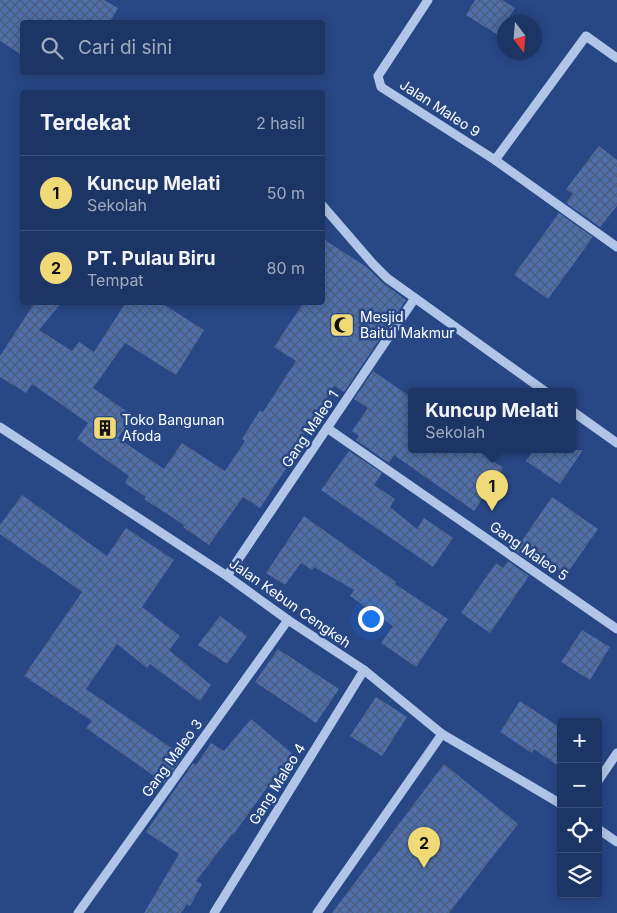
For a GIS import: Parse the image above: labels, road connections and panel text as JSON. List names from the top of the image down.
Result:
{
  "streets": {
    "street": [
      "Jalan Maleo 9",
      "Gang Maleo 1",
      "Gang Maleo 5",
      "Jalan Kebun Cengkeh",
      "Gang Maleo 3",
      "Gang Maleo 4"
    ]
  },
  "crossings": [
    ["Gang Maleo 1", "Gang Maleo 5"],
    ["Gang Maleo 1", "Jalan Kebun Cengkeh"],
    ["Jalan Kebun Cengkeh", "Gang Maleo 3"],
    ["Jalan Kebun Cengkeh", "Gang Maleo 4"]
  ],
  "places": {
    "mosque": ["Mesjid Baitul Makmur"],
    "building": ["Toko Bangunan Afoda"]
  },
  "north": "bottom",
  "page": {
    "search": "Cari di sini",
    "heading": ["Terdekat", "2 hasil"],
    "list": [
      {
        "mark": "1",
        "name": "Kuncup Melati",
        "note": "Sekolah",
        "value": "50 m"
      },
      {
        "mark": "2",
        "name": "PT. Pulau Biru",
        "note": "Tempat",
        "value": "80 m"
      }
    ],
    "popup": ["Kuncup Melati", "Sekolah"],
    "pins": ["1", "2"],
    "map_buttons": ["+", "−"]
  }
}
